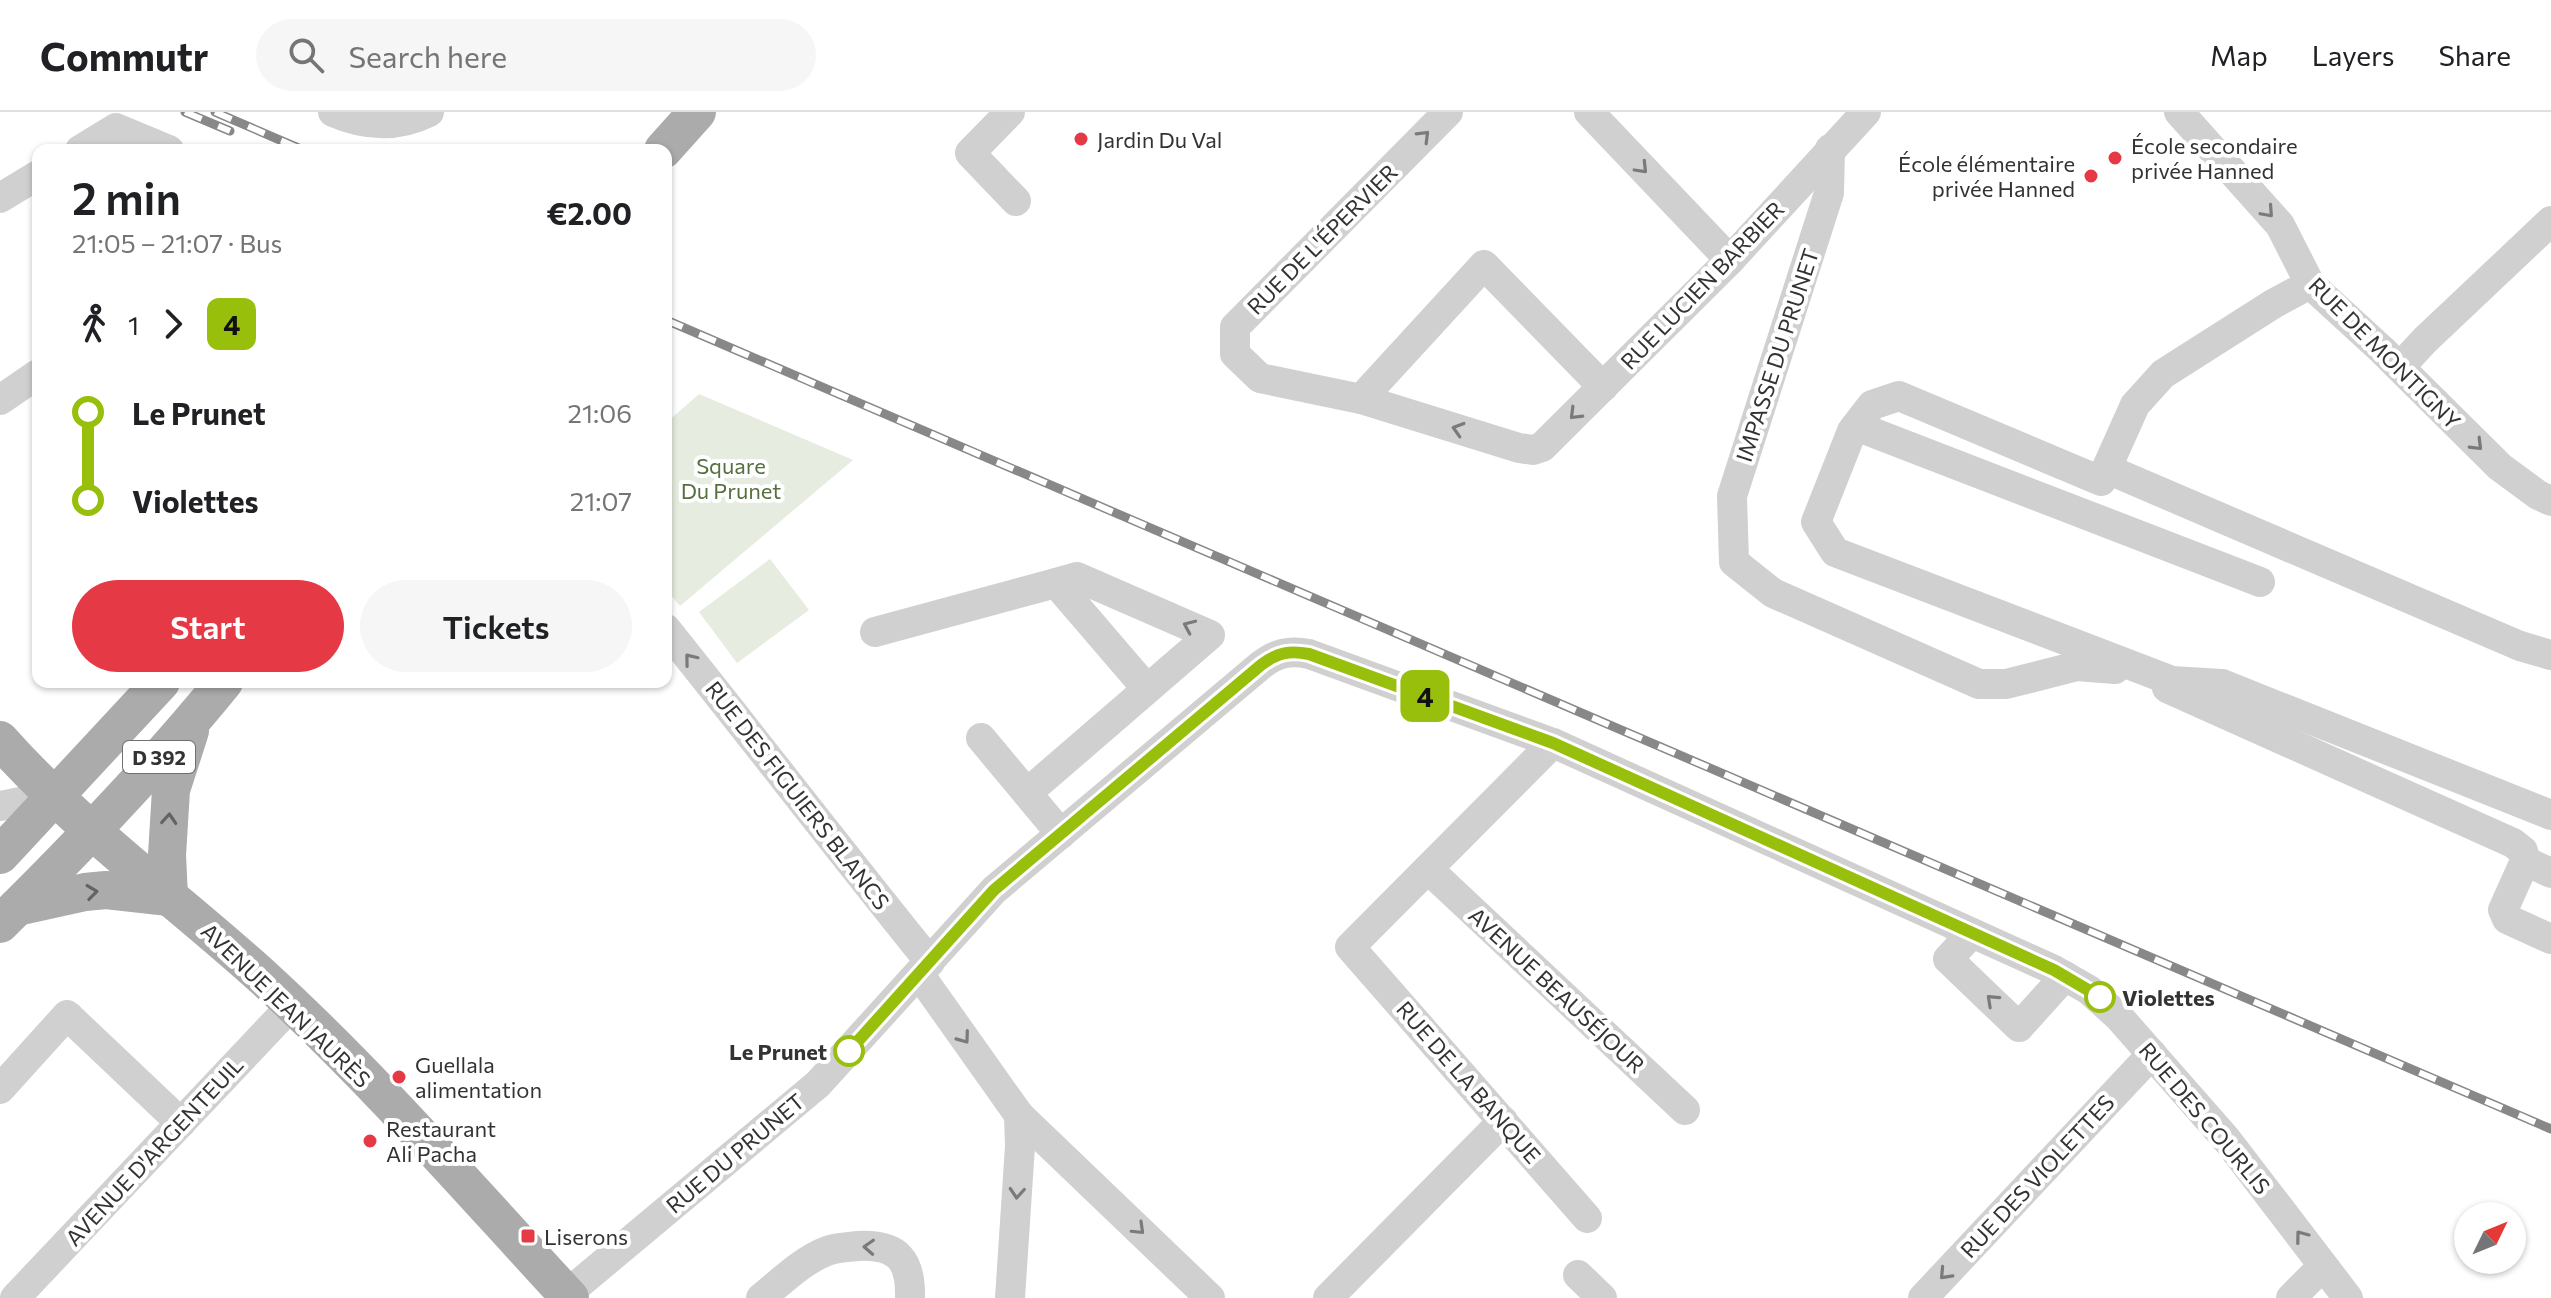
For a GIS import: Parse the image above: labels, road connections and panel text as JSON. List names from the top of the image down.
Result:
{
  "streets": {
    "main road": ["D 392", "AVENUE JEAN JAURÈS"],
    "street": [
      "RUE DE L'ÉPERVIER",
      "RUE LUCIEN BARBIER",
      "RUE DE MONTIGNY",
      "IMPASSE DU PRUNET",
      "RUE DES FIGUIERS BLANCS",
      "AVENUE BEAUSÉJOUR",
      "RUE DE LA BANQUE",
      "RUE DES COURLIS",
      "AVENUE D'ARGENTEUIL",
      "RUE DU PRUNET",
      "RUE DES VIOLETTES"
    ]
  },
  "crossings": [
    ["RUE DE L'ÉPERVIER", "RUE LUCIEN BARBIER"],
    ["RUE LUCIEN BARBIER", "IMPASSE DU PRUNET"],
    ["D 392", "AVENUE JEAN JAURÈS"],
    ["RUE DES FIGUIERS BLANCS", "RUE DU PRUNET"],
    ["AVENUE BEAUSÉJOUR", "RUE DE LA BANQUE"],
    ["AVENUE JEAN JAURÈS", "AVENUE D'ARGENTEUIL"],
    ["AVENUE JEAN JAURÈS", "RUE DU PRUNET"],
    ["RUE DES COURLIS", "RUE DU PRUNET"],
    ["RUE DES COURLIS", "RUE DES VIOLETTES"]
  ],
  "one_way": ["RUE DES VIOLETTES"],
  "parks": ["Square Du Prunet"],
  "places": {
    "other": [
      "Jardin Du Val",
      "École secondaire privée Hanned",
      "École élémentaire privée Hanned",
      "Violettes",
      "Le Prunet",
      "Guellala alimentation",
      "Restaurant Ali Pacha"
    ],
    "transit": ["Liserons"]
  },
  "lines": ["bus line 4"],
  "north": "top right",
  "page": {
    "header": "Commutr",
    "search": "Search here",
    "nav": ["Map", "Layers", "Share"],
    "on_map": "4",
    "heading": ["2 min", "21:05 – 21:07 · Bus", "€2.00"],
    "legs": ["1", "4"],
    "list": [
      {
        "name": "Le Prunet",
        "value": "21:06"
      },
      {
        "name": "Violettes",
        "value": "21:07"
      }
    ],
    "buttons": ["Start", "Tickets"]
  }
}
